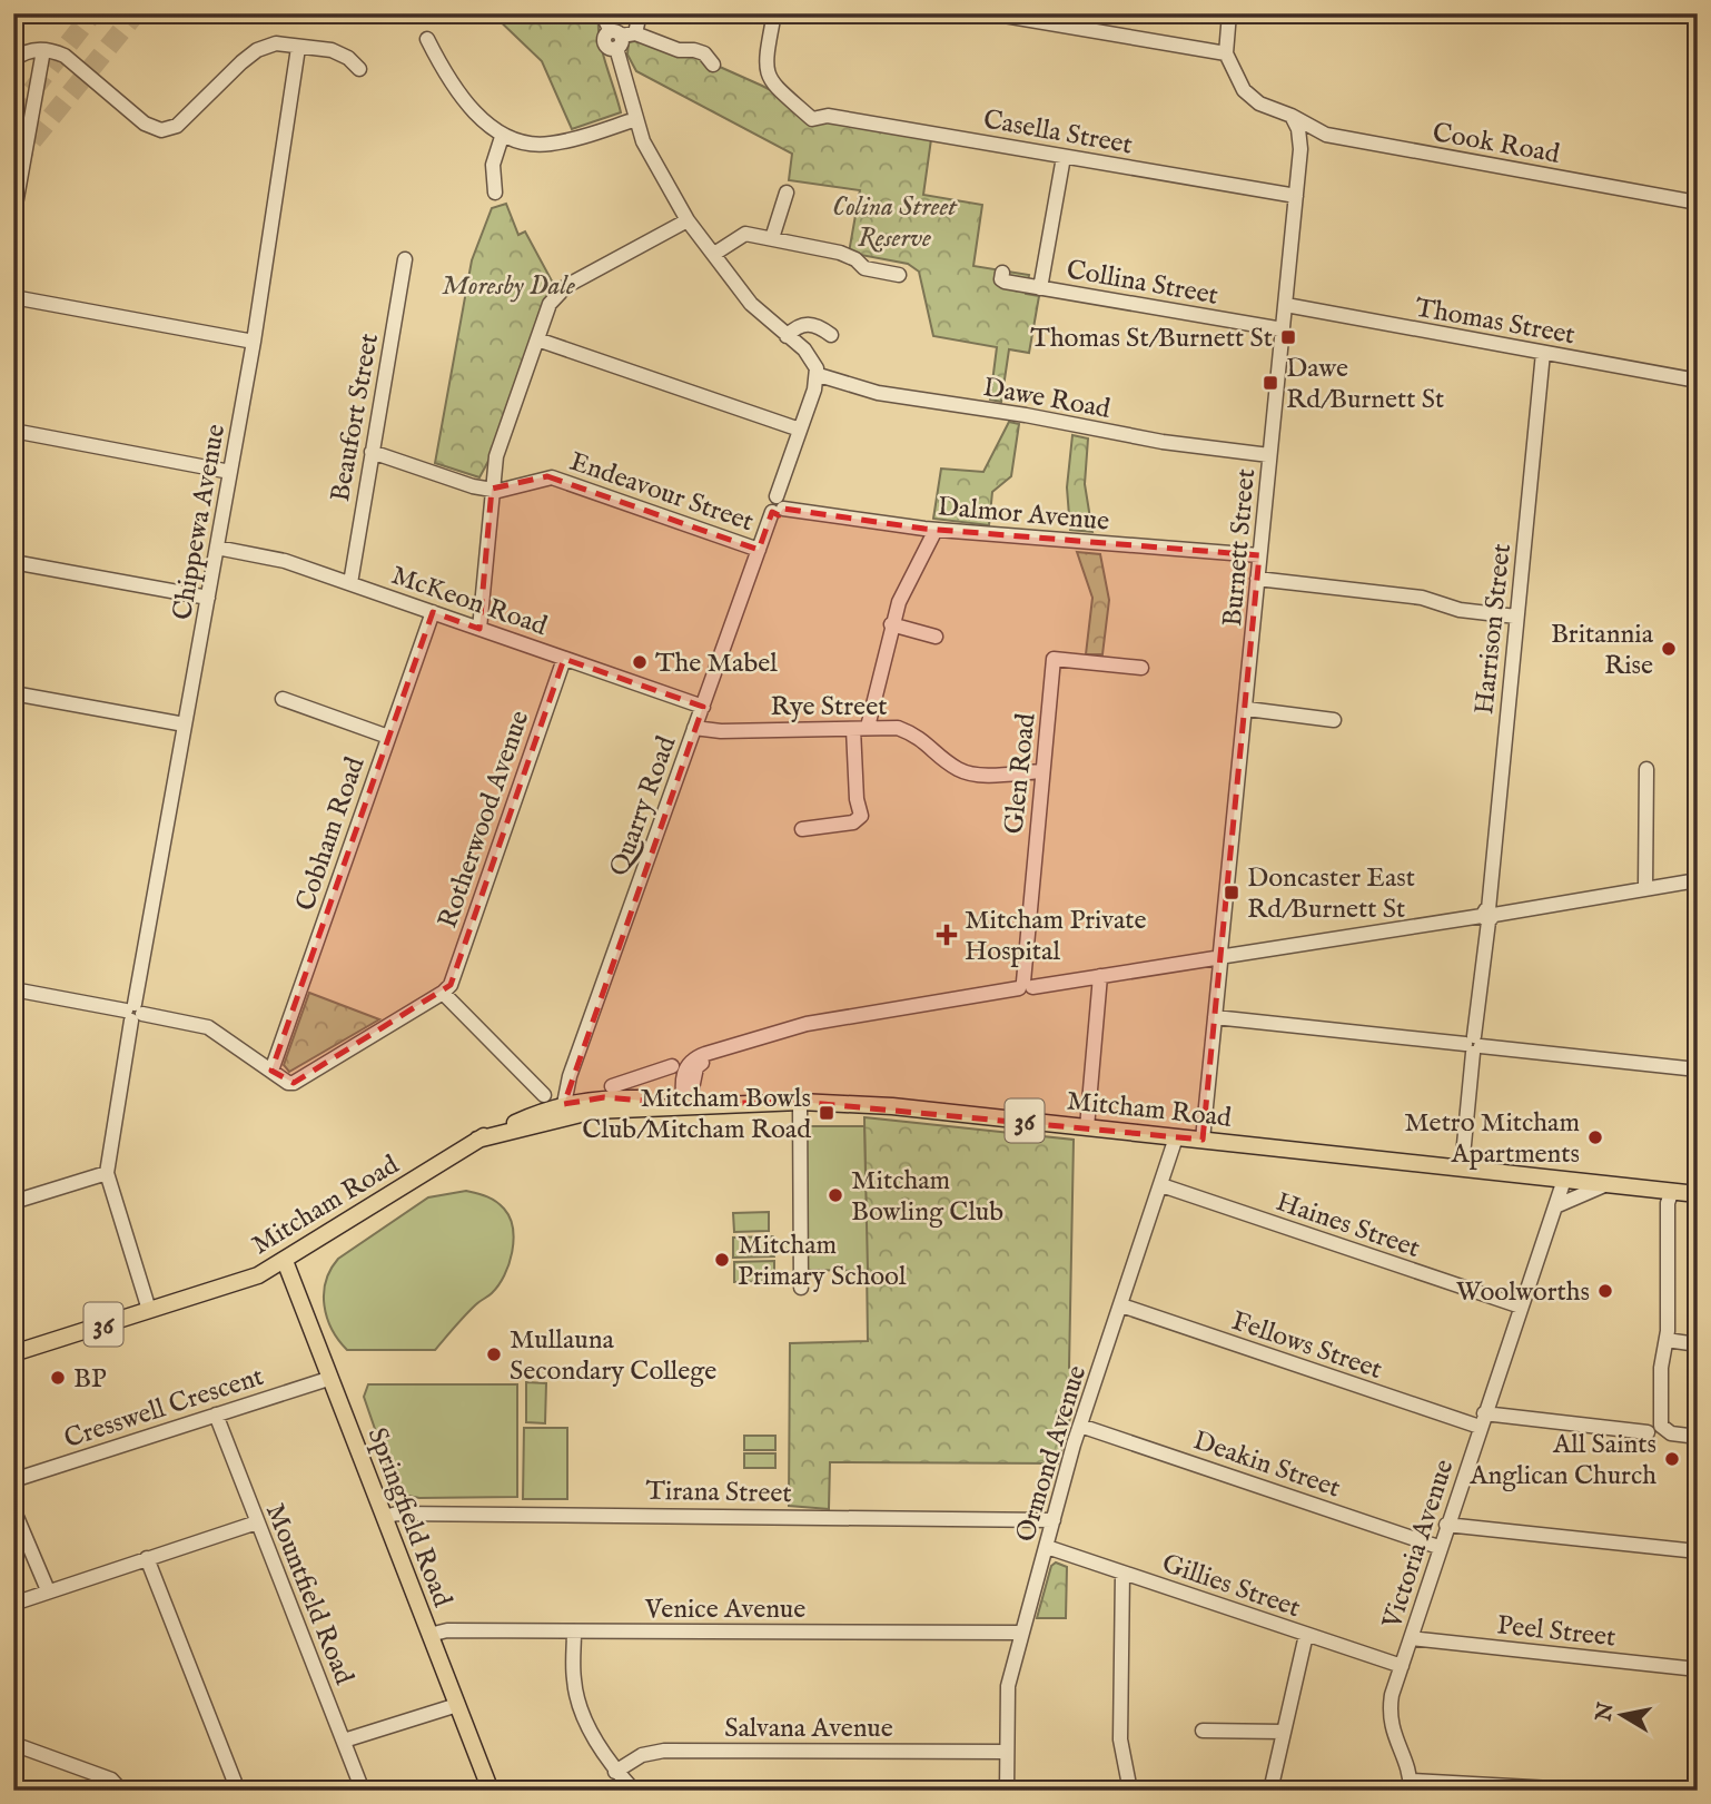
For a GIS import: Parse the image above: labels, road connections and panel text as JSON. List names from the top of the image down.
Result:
{
  "streets": {
    "main road": ["Mitcham Road", "36", "Springfield Road"],
    "street": [
      "Casella Street",
      "Cook Road",
      "Collina Street",
      "Thomas Street",
      "Dawe Road",
      "Beaufort Street",
      "Endeavour Street",
      "Dalmor Avenue",
      "Chippewa Avenue",
      "Burnett Street",
      "McKeon Road",
      "Harrison Street",
      "Rye Street",
      "Glen Road",
      "Quarry Road",
      "Rotherwood Avenue",
      "Cobham Road",
      "Haines Street",
      "Fellows Street",
      "Cresswell Crescent",
      "Ormond Avenue",
      "Deakin Street",
      "Tirana Street",
      "Victoria Avenue",
      "Gillies Street",
      "Mountfield Road",
      "Venice Avenue",
      "Peel Street",
      "Salvana Avenue"
    ]
  },
  "crossings": [
    ["Casella Street", "Burnett Street"],
    ["Cook Road", "Burnett Street"],
    ["Collina Street", "Burnett Street"],
    ["Thomas Street", "Burnett Street"],
    ["Thomas Street", "Harrison Street"],
    ["Dawe Road", "Burnett Street"],
    ["Dawe Road", "Quarry Road"],
    ["Beaufort Street", "Endeavour Street"],
    ["Beaufort Street", "McKeon Road"],
    ["Endeavour Street", "Quarry Road"],
    ["Dalmor Avenue", "Burnett Street"],
    ["Dalmor Avenue", "Quarry Road"],
    ["Chippewa Avenue", "McKeon Road"],
    ["Chippewa Avenue", "Mitcham Road"],
    ["Burnett Street", "Mitcham Road"],
    ["McKeon Road", "Quarry Road"],
    ["McKeon Road", "Rotherwood Avenue"],
    ["McKeon Road", "Cobham Road"],
    ["Harrison Street", "Mitcham Road"],
    ["Rye Street", "Glen Road"],
    ["Rye Street", "Quarry Road"],
    ["Quarry Road", "Mitcham Road"],
    ["Mitcham Road", "Ormond Avenue"],
    ["Mitcham Road", "Springfield Road"],
    ["Mitcham Road", "Victoria Avenue"],
    ["Haines Street", "Ormond Avenue"],
    ["Haines Street", "Victoria Avenue"],
    ["Fellows Street", "Ormond Avenue"],
    ["Fellows Street", "Victoria Avenue"],
    ["Cresswell Crescent", "Springfield Road"],
    ["Cresswell Crescent", "Mountfield Road"],
    ["Ormond Avenue", "Deakin Street"],
    ["Ormond Avenue", "Tirana Street"],
    ["Ormond Avenue", "Gillies Street"],
    ["Ormond Avenue", "Venice Avenue"],
    ["Ormond Avenue", "Salvana Avenue"],
    ["Deakin Street", "Victoria Avenue"],
    ["Tirana Street", "Springfield Road"],
    ["Springfield Road", "Venice Avenue"],
    ["Victoria Avenue", "Gillies Street"],
    ["Victoria Avenue", "Peel Street"]
  ],
  "parks": ["Colina Street Reserve", "Moresby Dale"],
  "places": {
    "transit": [
      "Thomas St/Burnett St",
      "Dawe Rd/Burnett St",
      "Doncaster East Rd/Burnett St",
      "Mitcham Bowls Club/Mitcham Road"
    ],
    "other": [
      "Britannia Rise",
      "The Mabel",
      "Metro Mitcham Apartments",
      "Mitcham Bowling Club",
      "Mitcham Primary School",
      "Woolworths",
      "Mullauna Secondary College",
      "BP",
      "All Saints Anglican Church"
    ],
    "health": ["Mitcham Private Hospital"]
  },
  "north": "left"
}
